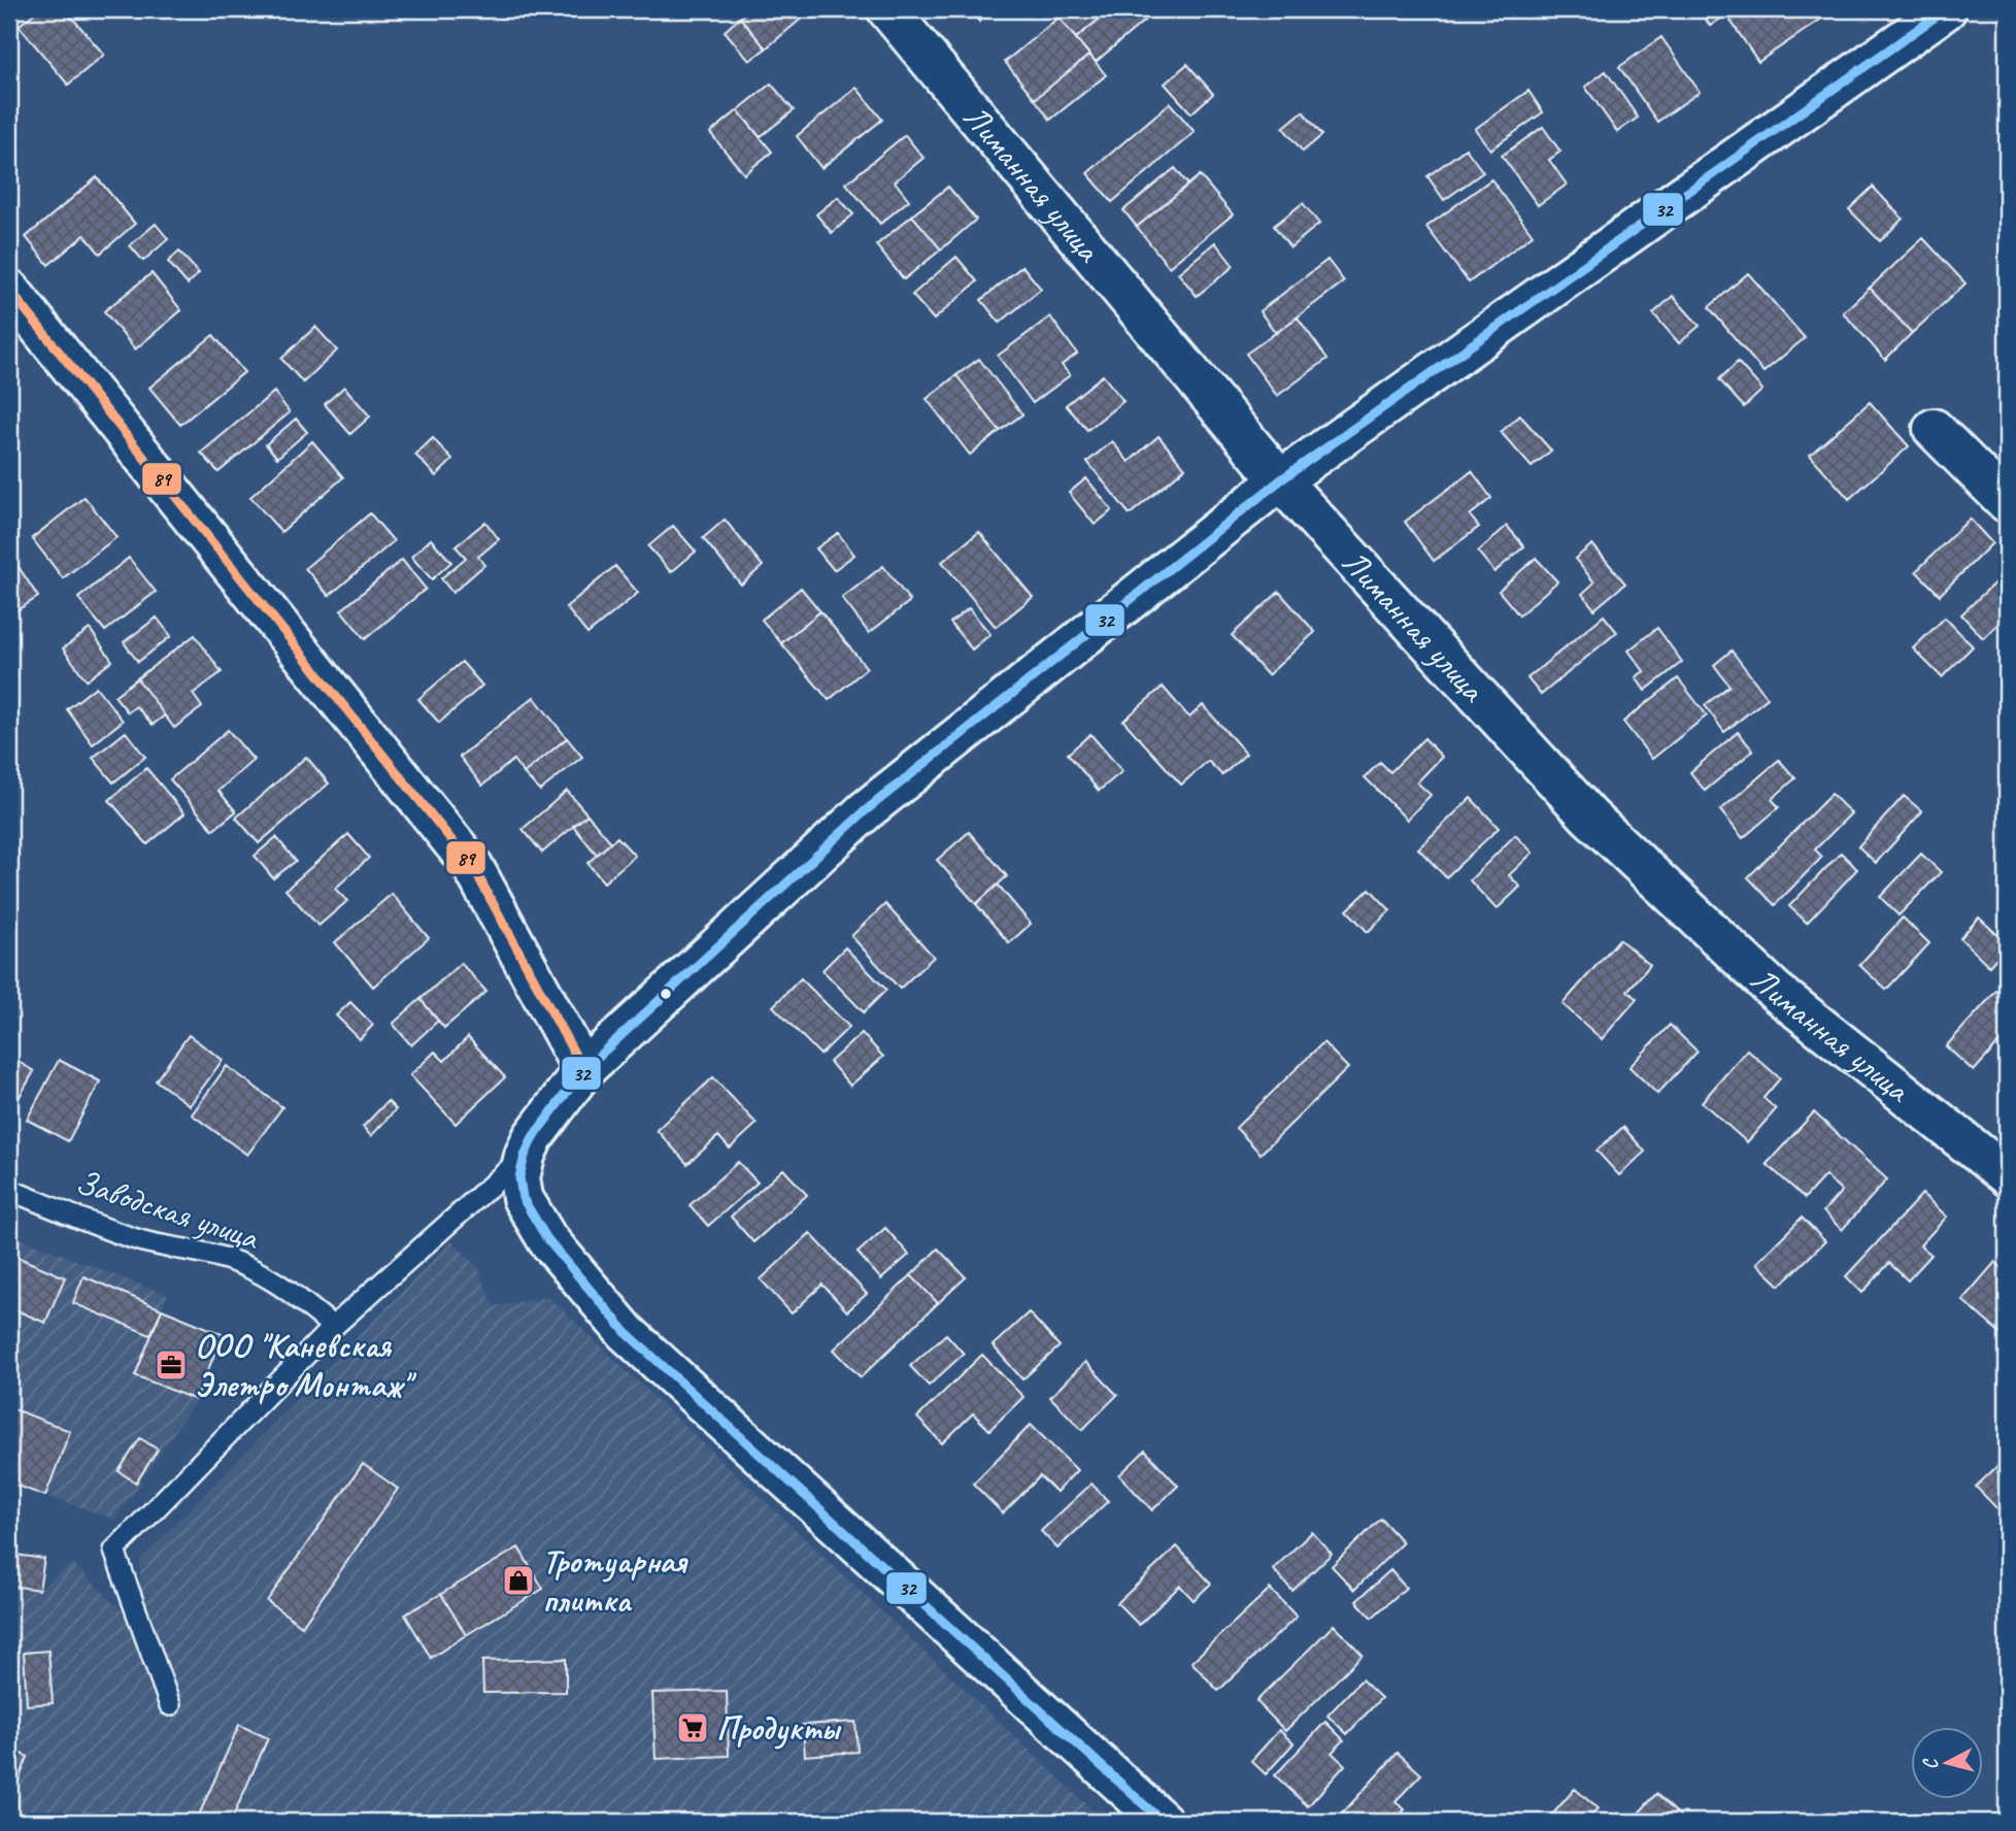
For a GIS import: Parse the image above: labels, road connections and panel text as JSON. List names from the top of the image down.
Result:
{
  "streets": {
    "street": ["Лиманная улица"],
    "lane": ["Заводская улица"]
  },
  "places": {
    "office": ["ООО \"Каневская Элетро Монтаж\""],
    "shop": ["Тротуарная плитка"],
    "supermarket": ["Продукты"]
  },
  "lines": ["transit line 32", "transit line 89"],
  "north": "left"
}
